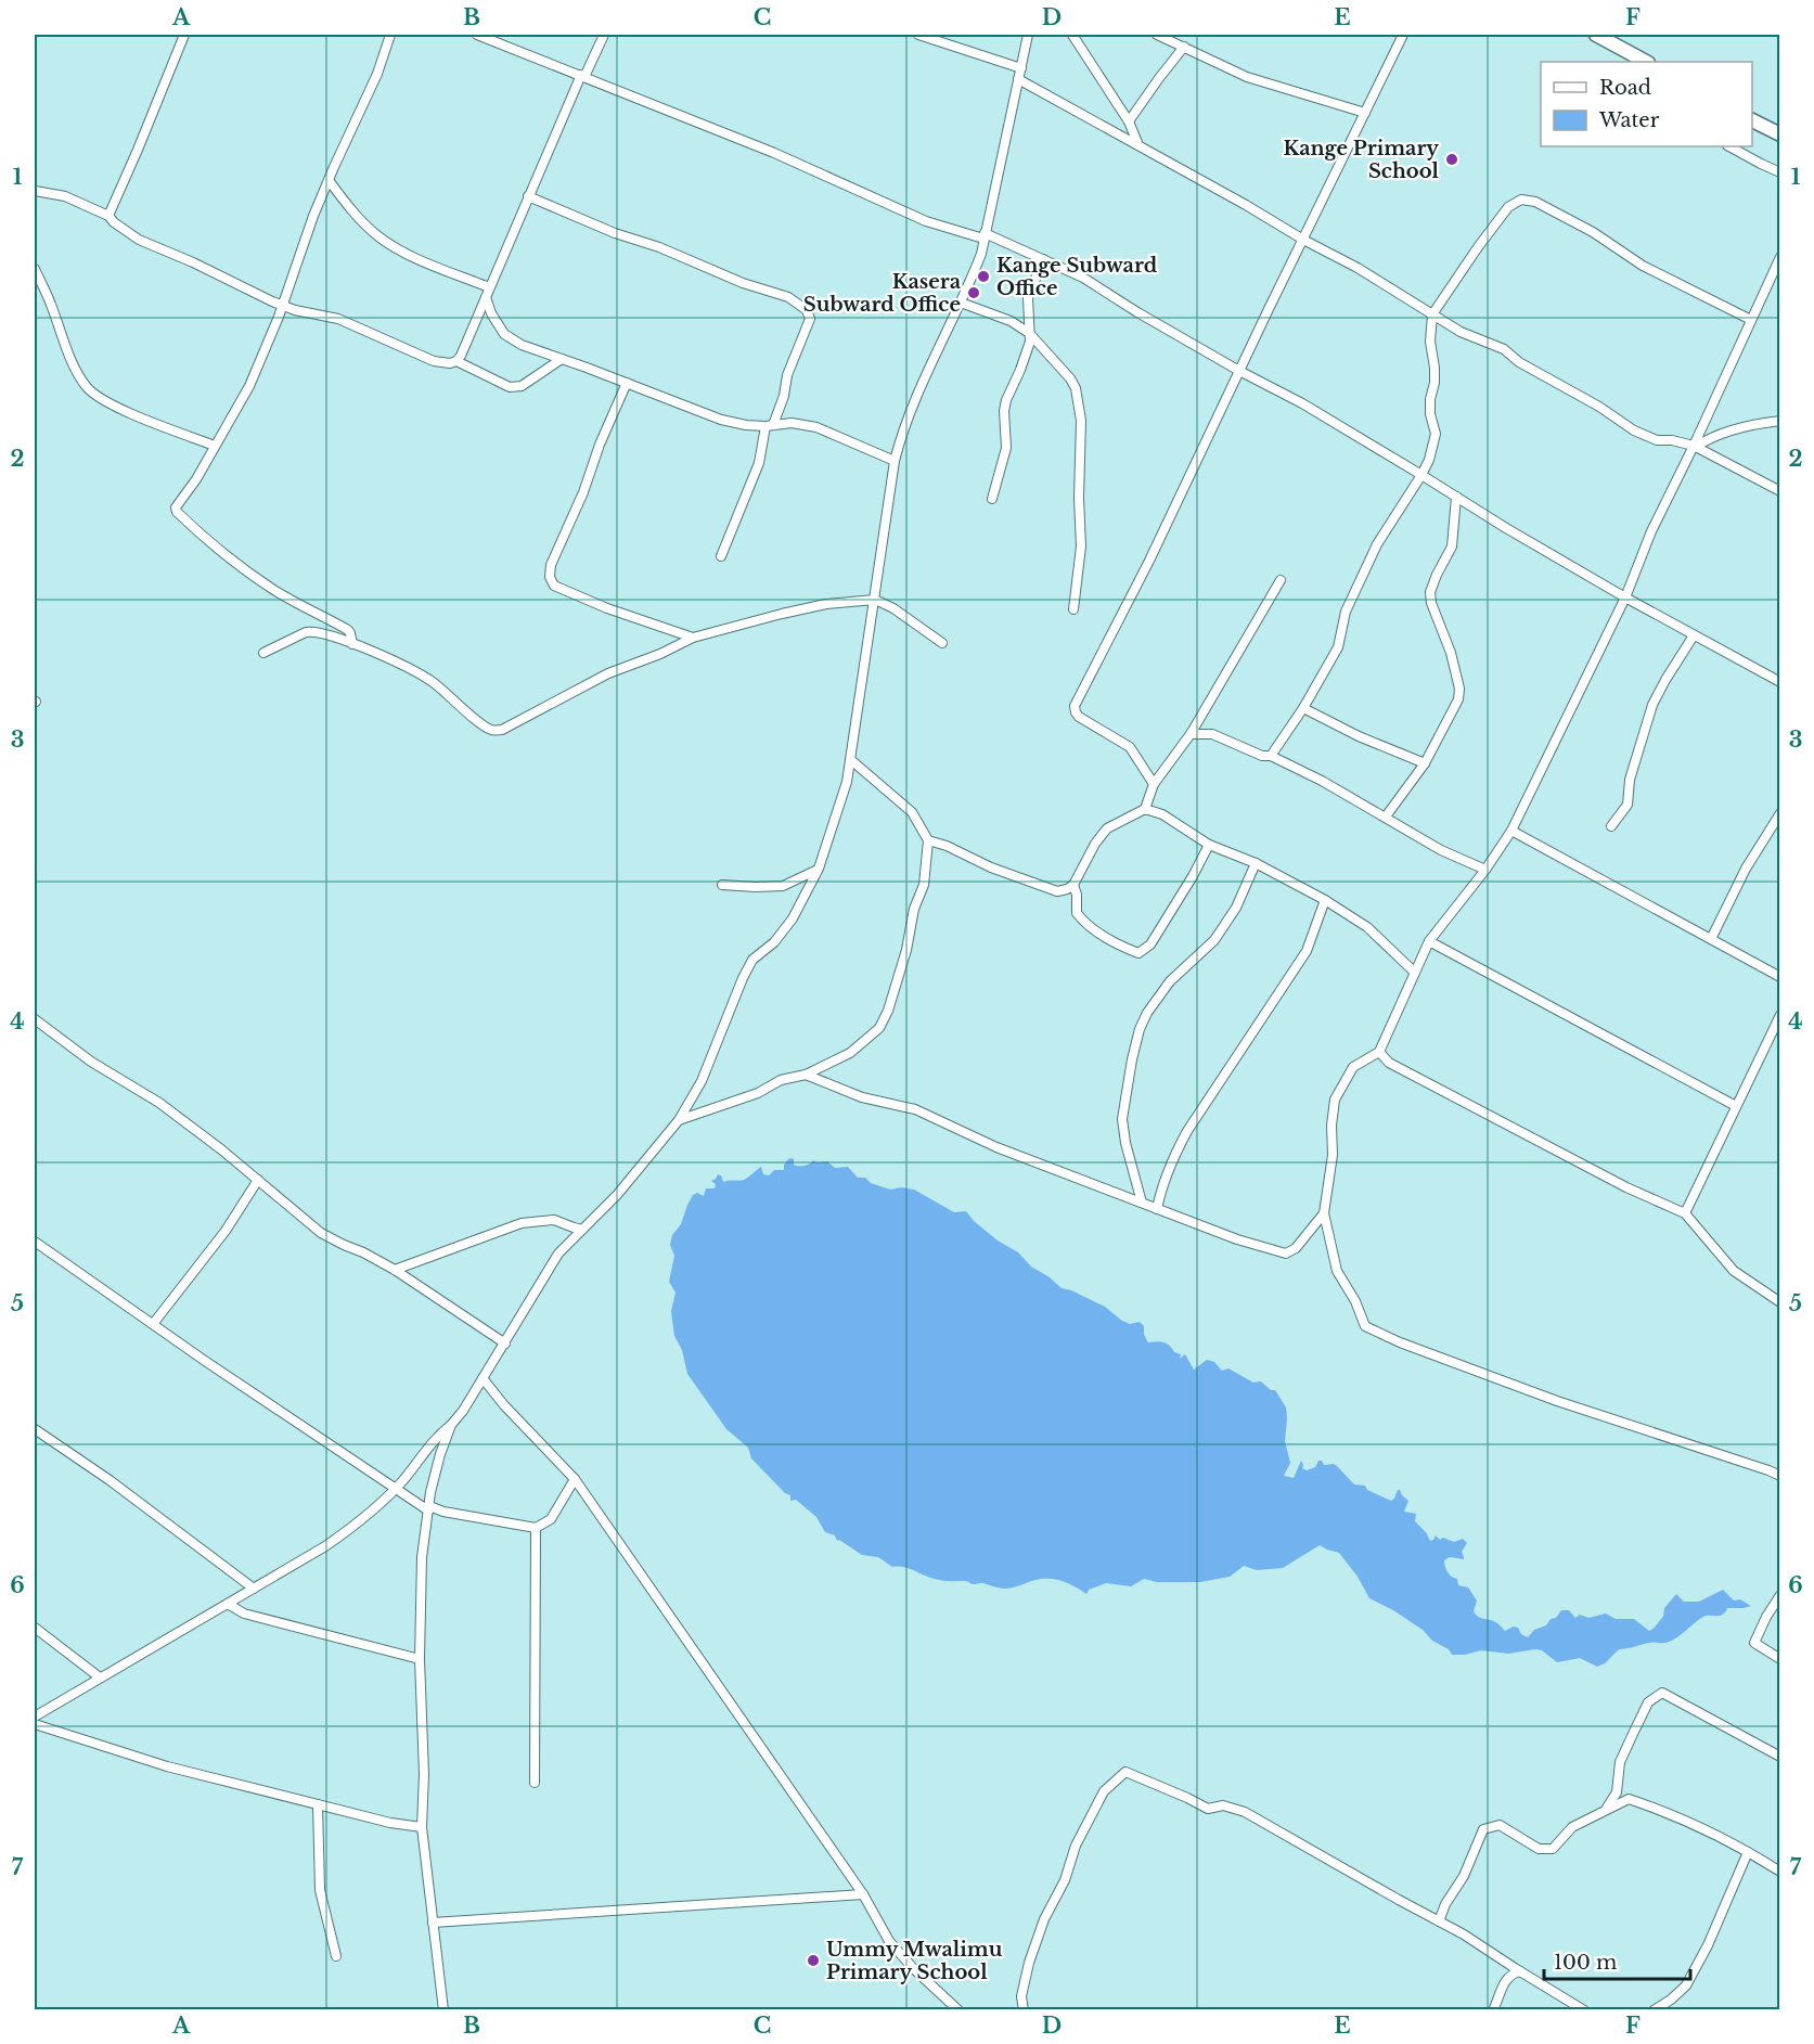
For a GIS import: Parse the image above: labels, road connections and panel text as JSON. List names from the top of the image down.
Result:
{
  "places": [
    "Kange Primary School",
    "Kange Subward Office",
    "Kasera Subward Office",
    "Ummy Mwalimu Primary School"
  ],
  "legend": ["Road", "Water"],
  "scale_bar": "100 m",
  "grid": {
    "columns": [
      "A",
      "B",
      "C",
      "D",
      "E",
      "F"
    ],
    "rows": [
      "1",
      "2",
      "3",
      "4",
      "5",
      "6",
      "7"
    ]
  }
}
